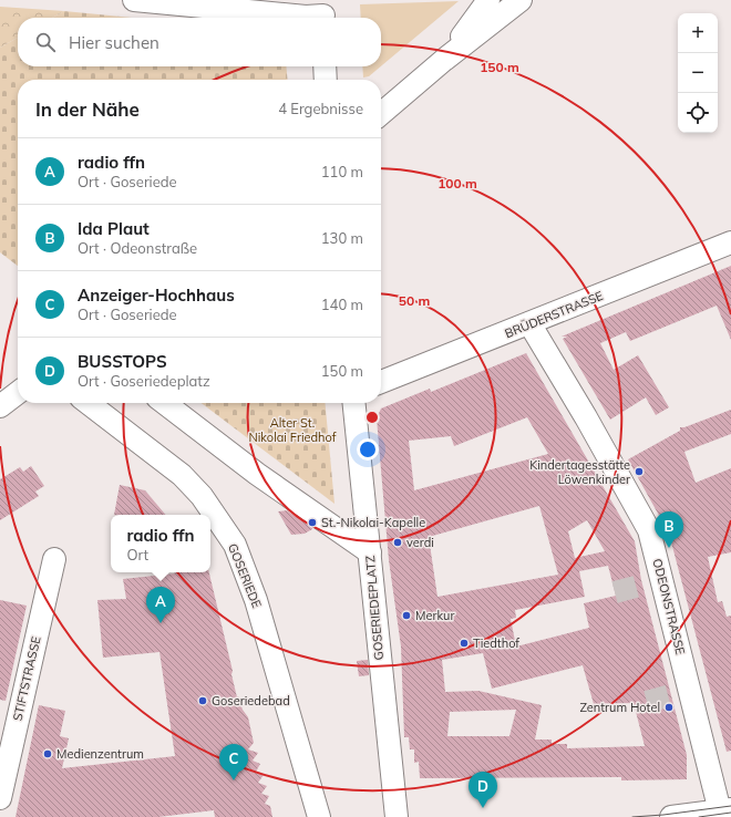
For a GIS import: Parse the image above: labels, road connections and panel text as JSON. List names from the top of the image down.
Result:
{
  "streets": {
    "street": [
      "BRÜDERSTRASSE",
      "GOSERIEDE",
      "ODEONSTRASSE",
      "GOSERIEDEPLATZ",
      "STIFTSTRASSE"
    ]
  },
  "crossings": [
    ["BRÜDERSTRASSE", "ODEONSTRASSE"]
  ],
  "parks": ["Alter St. Nikolai Friedhof"],
  "places": [
    "Kindertagesstätte Löwenkinder",
    "St.-Nikolai-Kapelle",
    "verdi",
    "Merkur",
    "Tiedthof",
    "Goseriedebad",
    "Zentrum Hotel",
    "Medienzentrum"
  ],
  "page": {
    "map_buttons": ["+", "−"],
    "search": "Hier suchen",
    "heading": ["In der Nähe", "4 Ergebnisse"],
    "list": [
      {
        "mark": "A",
        "name": "radio ffn",
        "note": "Ort · Goseriede",
        "value": "110 m"
      },
      {
        "mark": "B",
        "name": "Ida Plaut",
        "note": "Ort · Odeonstraße",
        "value": "130 m"
      },
      {
        "mark": "C",
        "name": "Anzeiger-Hochhaus",
        "note": "Ort · Goseriede",
        "value": "140 m"
      },
      {
        "mark": "D",
        "name": "BUSSTOPS",
        "note": "Ort · Goseriedeplatz",
        "value": "150 m"
      }
    ],
    "pins": [
      "B",
      "A",
      "C",
      "D"
    ],
    "popup": ["radio ffn", "Ort"]
  },
  "rings": ["150 m", "100 m", "50 m"]
}
